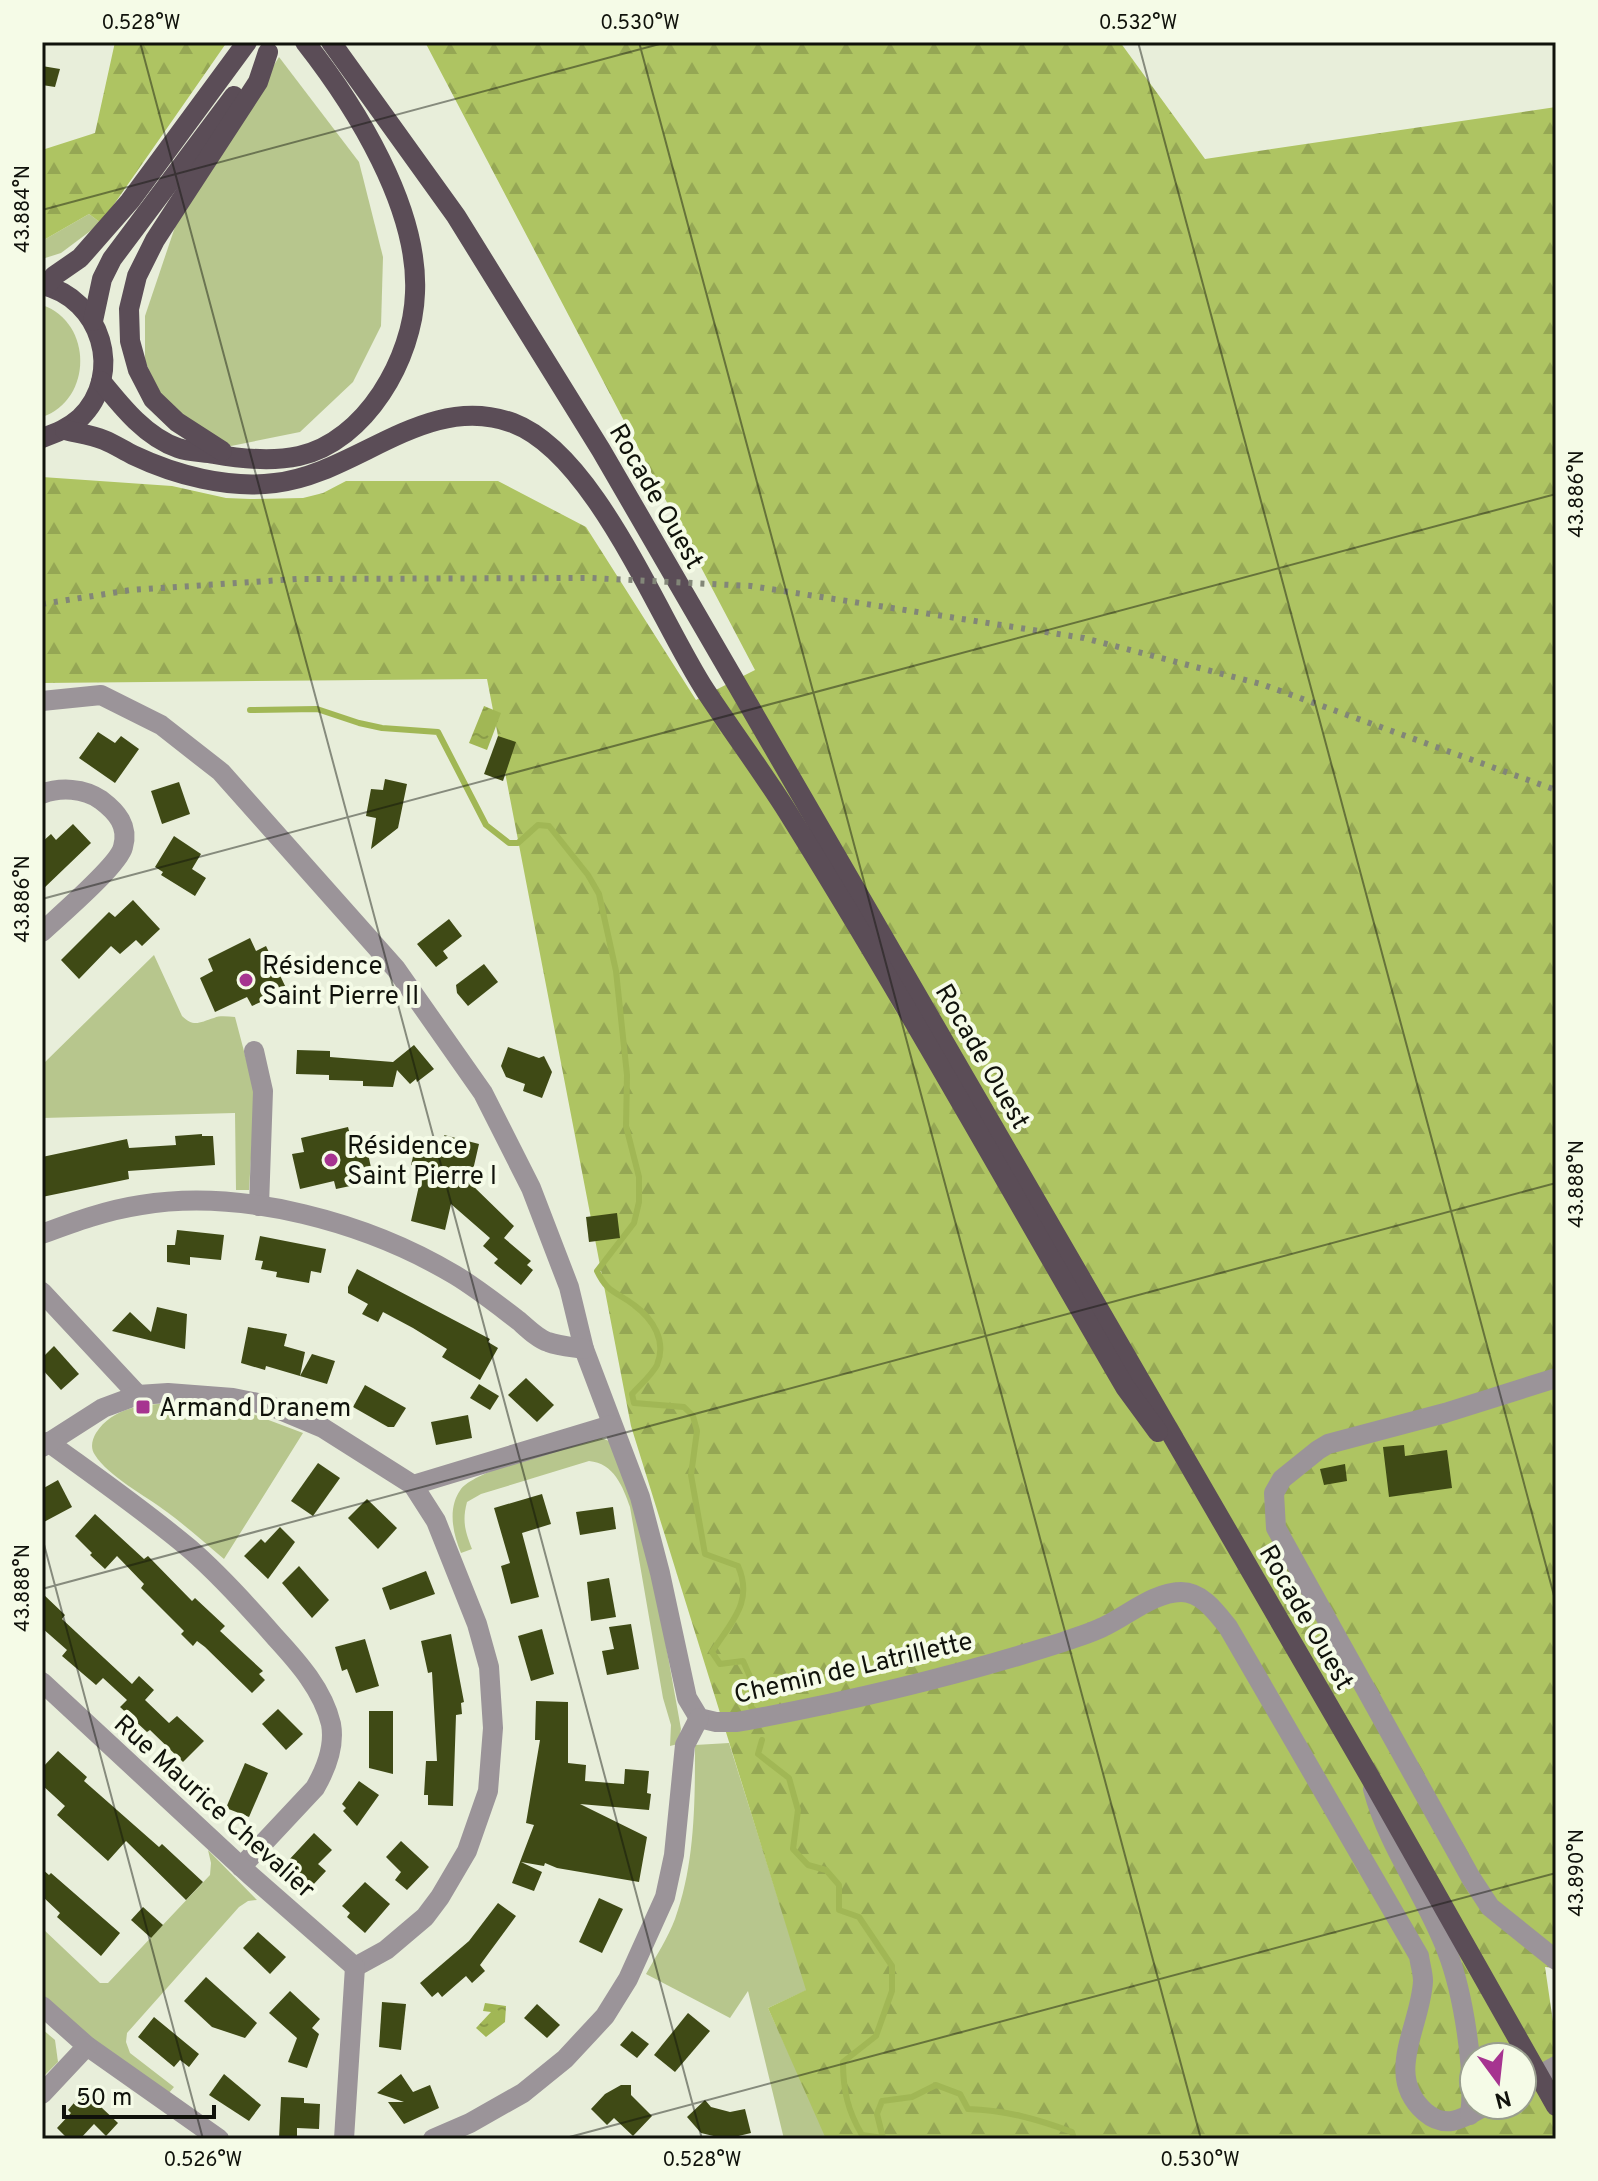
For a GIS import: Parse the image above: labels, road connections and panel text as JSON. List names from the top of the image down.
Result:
{
  "streets": {
    "main road": ["Rocade Ouest"],
    "street": ["Chemin de Latrillette", "Rue Maurice Chevalier"]
  },
  "places": {
    "other": ["Résidence Saint Pierre II", "Résidence Saint Pierre I"],
    "transit": ["Armand Dranem"]
  },
  "scale_bar": "50 m",
  "north": "bottom",
  "coordinates": [
    "0.528°W",
    "0.530°W",
    "0.532°W",
    "43.884°N",
    "43.886°N",
    "43.888°N",
    "43.890°N",
    "0.526°W"
  ]
}
